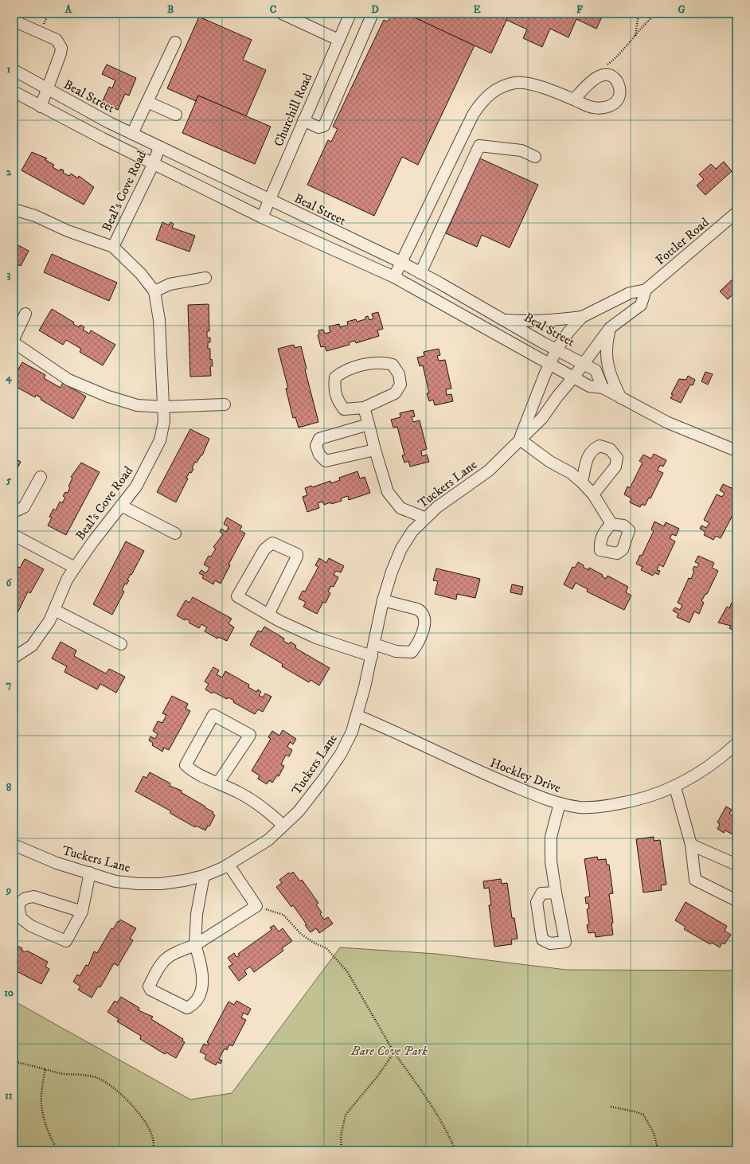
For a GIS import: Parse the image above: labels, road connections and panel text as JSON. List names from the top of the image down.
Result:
{
  "streets": {
    "street": [
      "Beal Street",
      "Churchill Road",
      "Beal's Cove Road",
      "Fottler Road",
      "Tuckers Lane",
      "Hockley Drive"
    ]
  },
  "crossings": [
    ["Beal Street", "Churchill Road"],
    ["Beal Street", "Beal's Cove Road"],
    ["Beal Street", "Fottler Road"],
    ["Fottler Road", "Tuckers Lane"],
    ["Tuckers Lane", "Hockley Drive"]
  ],
  "parks": ["Bare Cove Park"],
  "grid": {
    "columns": [
      "A",
      "B",
      "C",
      "D",
      "E",
      "F",
      "G"
    ],
    "rows": [
      "1",
      "2",
      "3",
      "4",
      "5",
      "6",
      "7",
      "8",
      "9",
      "10",
      "11"
    ]
  }
}
